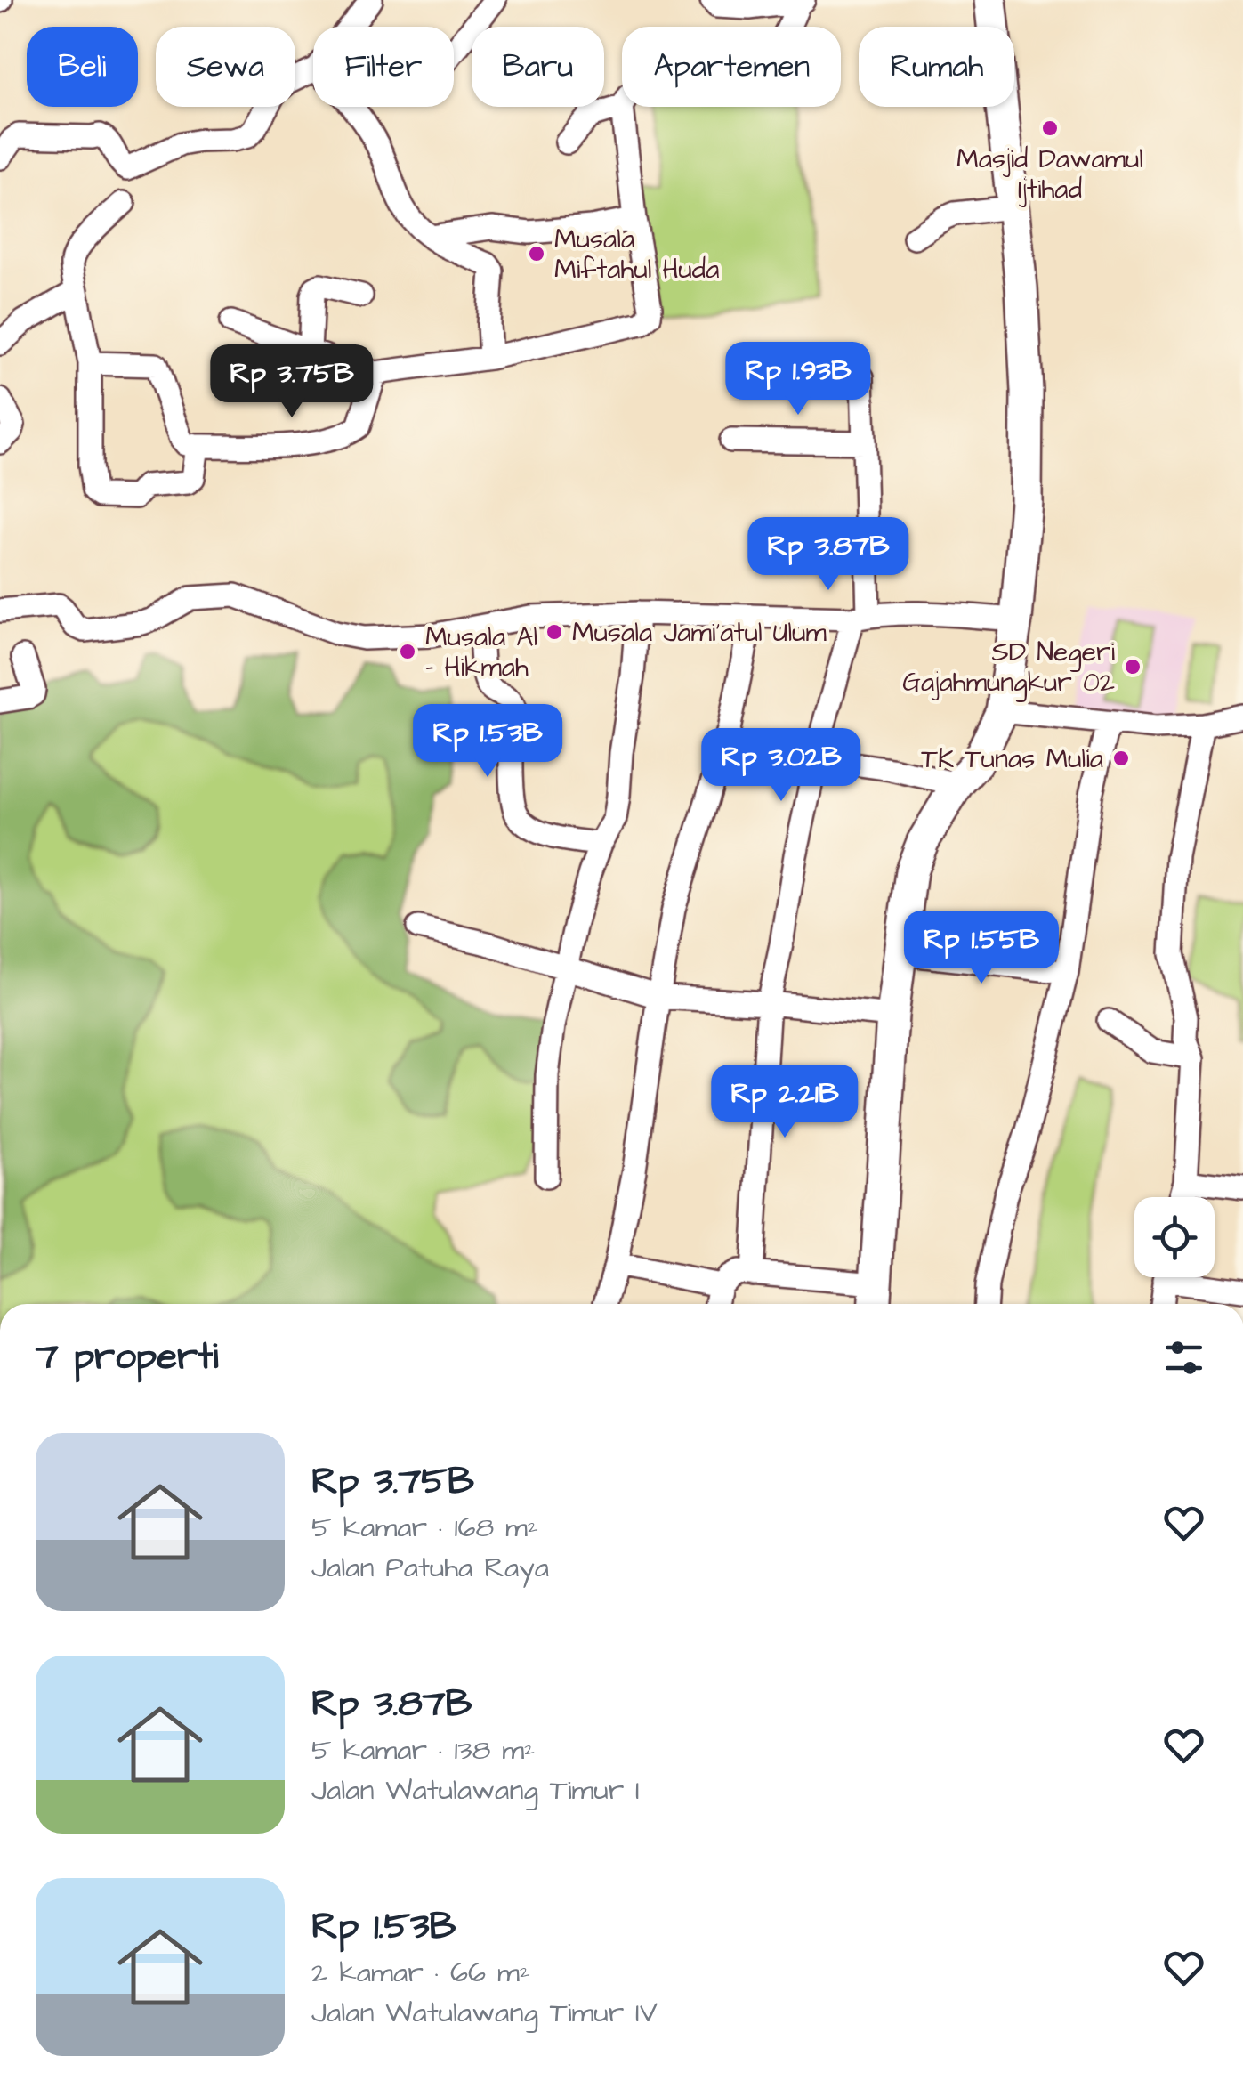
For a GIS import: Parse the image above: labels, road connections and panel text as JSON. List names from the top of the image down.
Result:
{
  "places": [
    "Masjid Dawamul Ijtihad",
    "Musala Miftahul Huda",
    "Musala Jami'atul Ulum",
    "Musala Al - Hikmah",
    "SD Negeri Gajahmungkur 02",
    "TK Tunas Mulia"
  ],
  "page": {
    "chip": [
      "Beli",
      "Sewa",
      "Filter",
      "Baru",
      "Apartemen",
      "Rumah"
    ],
    "price": [
      "Rp 1.93B",
      "Rp 3.75B",
      "Rp 3.87B",
      "Rp 1.53B",
      "Rp 3.02B",
      "Rp 1.55B",
      "Rp 2.21B"
    ],
    "heading": "7 properti",
    "list": [
      {
        "name": "Rp 3.75B",
        "note": "5 kamar · 168 m² · Jalan Patuha Raya"
      },
      {
        "name": "Rp 3.87B",
        "note": "5 kamar · 138 m² · Jalan Watulawang Timur I"
      },
      {
        "name": "Rp 1.53B",
        "note": "2 kamar · 66 m² · Jalan Watulawang Timur IV"
      }
    ]
  }
}
